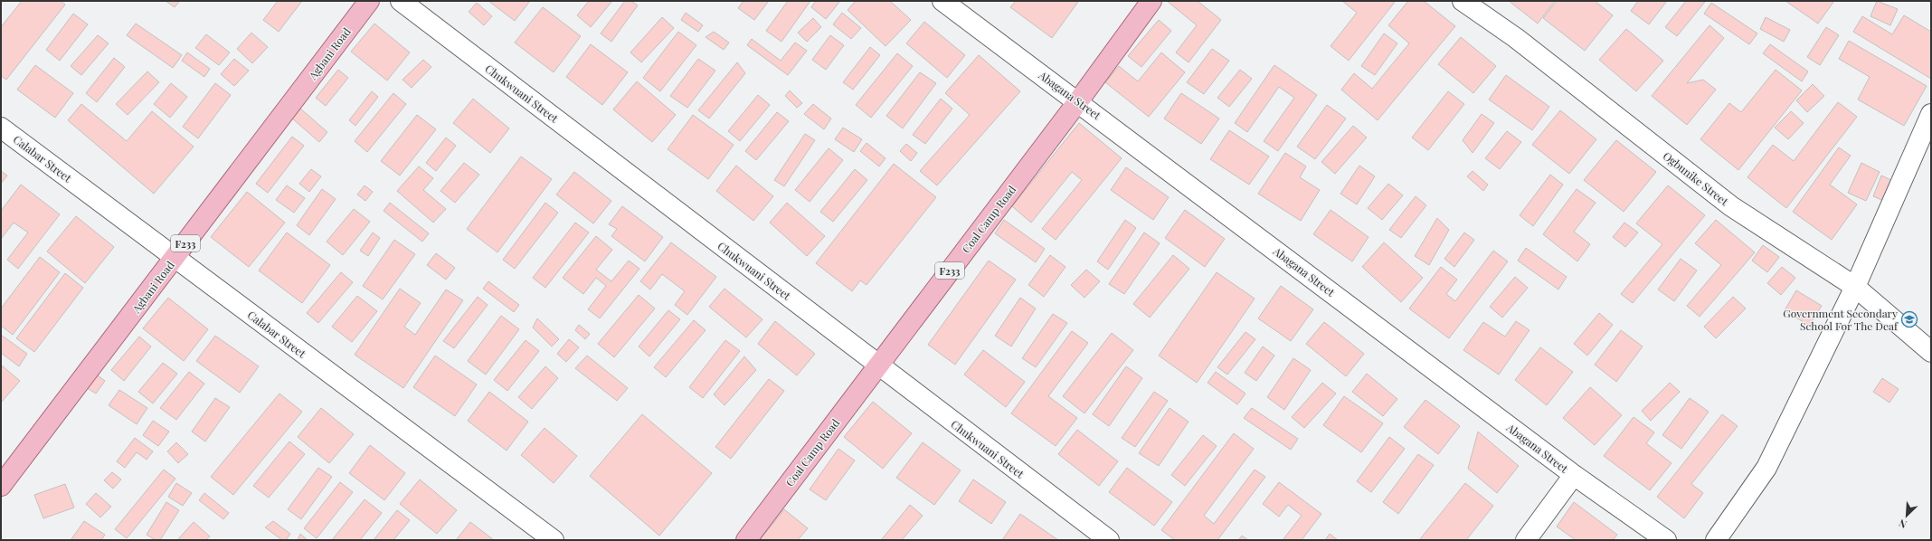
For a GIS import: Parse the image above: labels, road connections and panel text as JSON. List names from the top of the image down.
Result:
{
  "streets": {
    "main road": ["Agbani Road", "Coal Camp Road", "F233"],
    "street": [
      "Chukwuani Street",
      "Abagana Street",
      "Calabar Street",
      "Ogbunike Street"
    ]
  },
  "crossings": [
    ["Agbani Road", "Calabar Street"],
    ["Chukwuani Street", "Coal Camp Road"],
    ["Abagana Street", "Coal Camp Road"]
  ],
  "places": {
    "school or university": ["Government Secondary School For The Deaf"]
  },
  "north": "bottom left"
}
